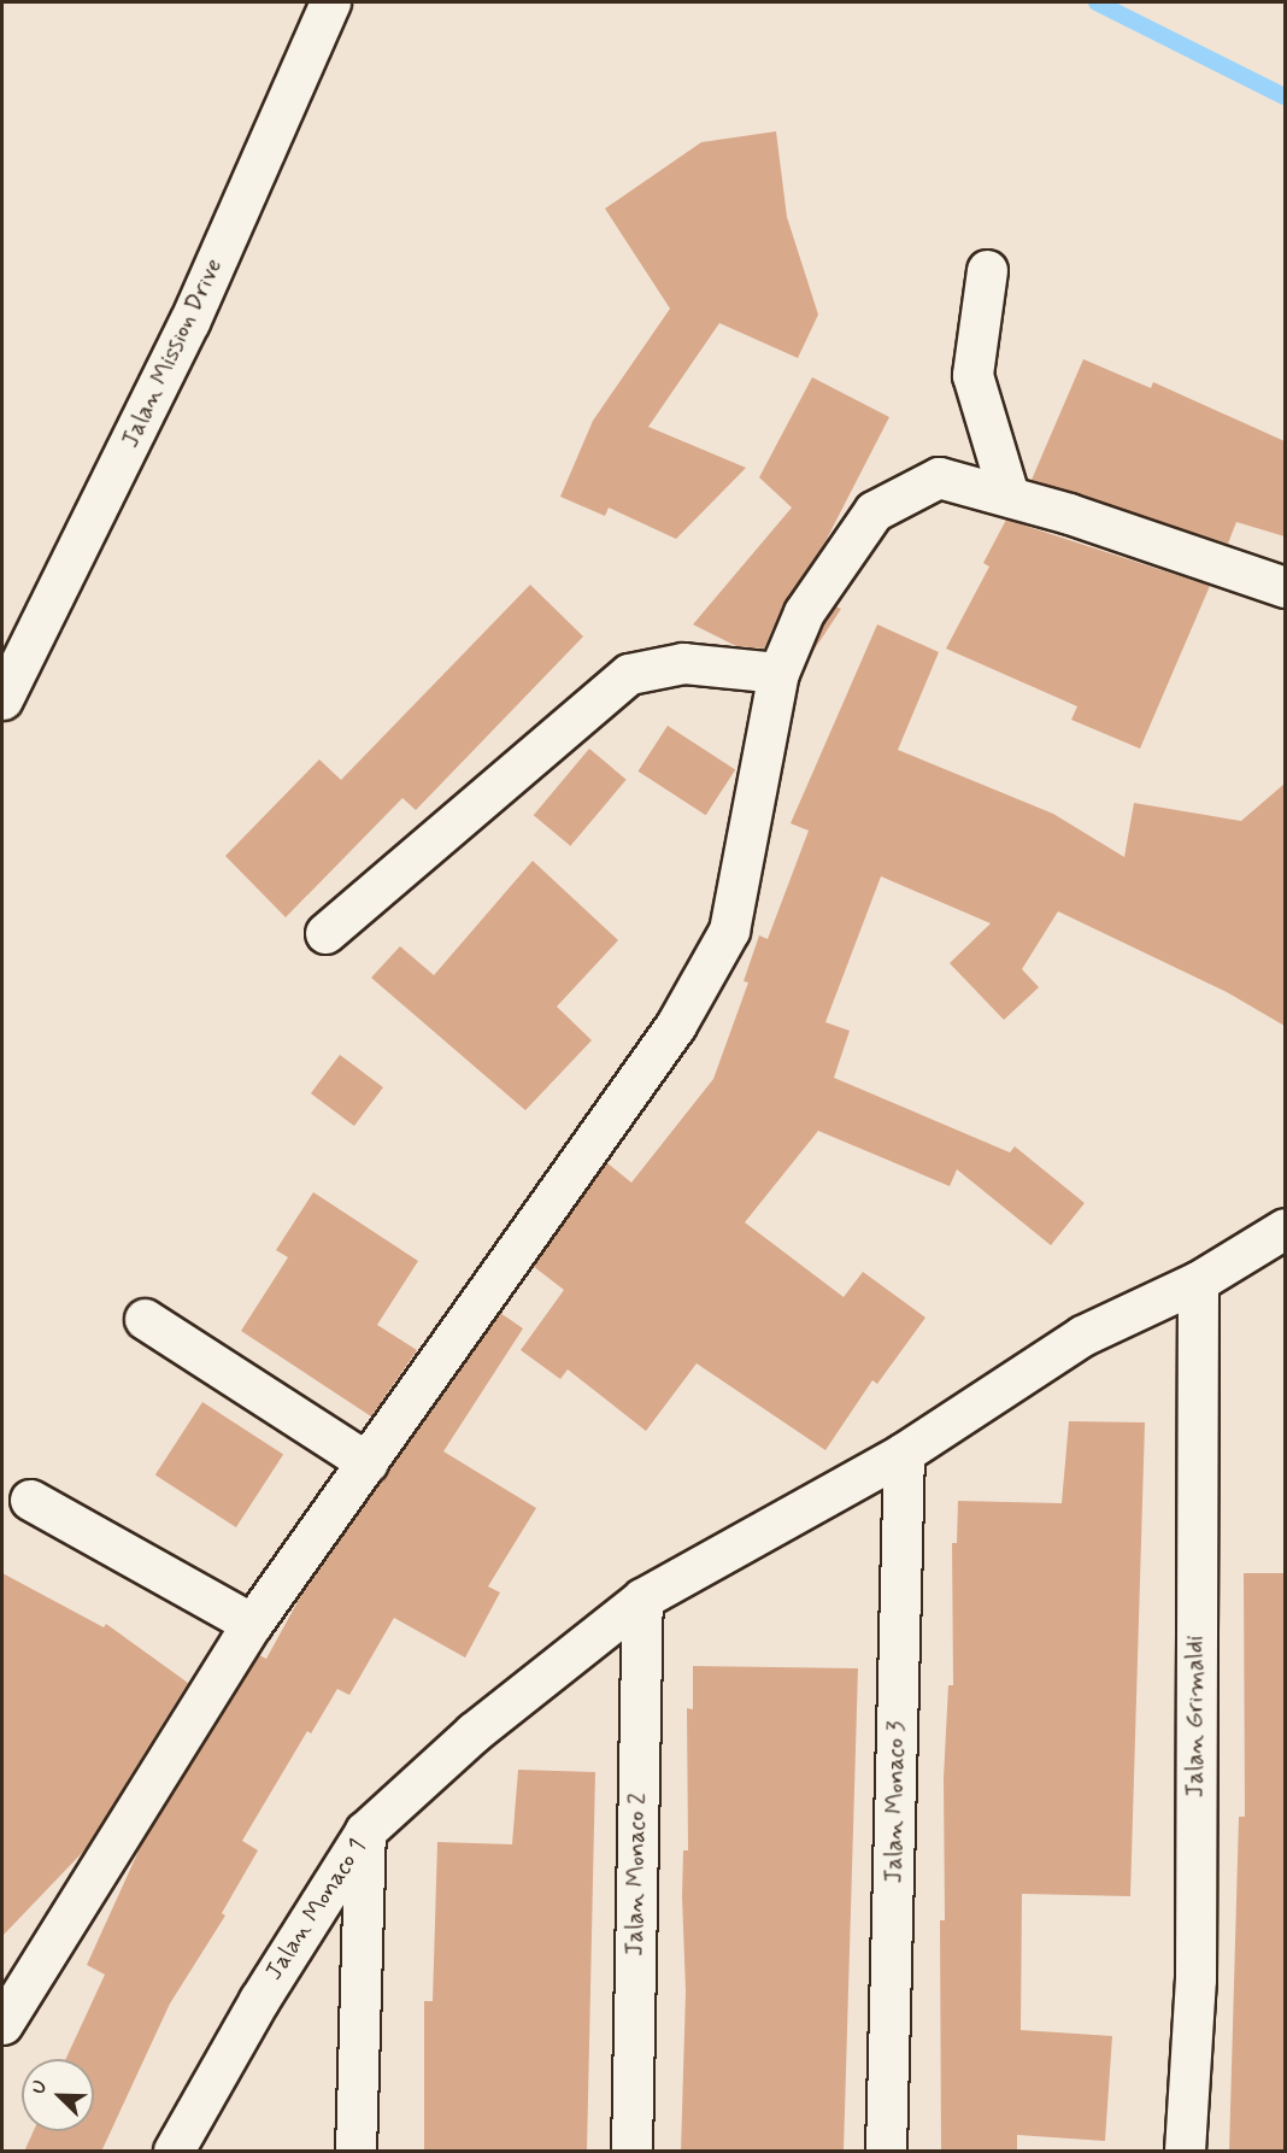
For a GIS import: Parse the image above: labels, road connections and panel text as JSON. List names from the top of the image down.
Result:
{
  "streets": {
    "street": [
      "Jalan Mission Drive",
      "Jalan Grimaldi",
      "Jalan Monaco 3",
      "Jalan Monaco 2",
      "Jalan Monaco 1"
    ]
  },
  "north": "top left"
}
